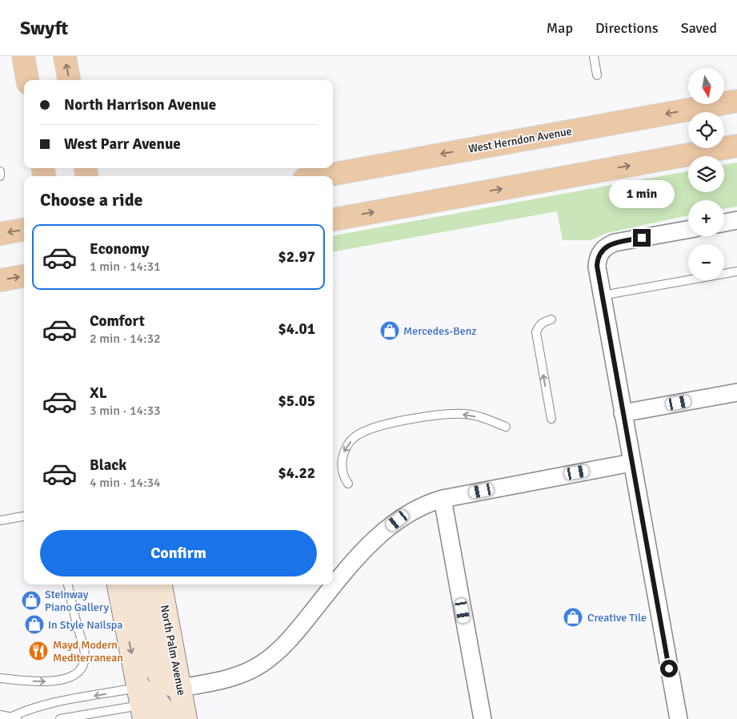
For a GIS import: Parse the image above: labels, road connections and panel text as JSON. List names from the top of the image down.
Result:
{
  "streets": {
    "main road": ["West Herndon Avenue", "North Palm Avenue"]
  },
  "places": {
    "shop": [
      "Mercedes-Benz",
      "Steinway Piano Gallery",
      "Creative Tile",
      "In Style Nailspa"
    ],
    "restaurant": ["Mayd Modern Mediterranean"]
  },
  "north": "bottom",
  "page": {
    "header": "Swyft",
    "nav": ["Map", "Directions", "Saved"],
    "map_buttons": ["+", "−"],
    "banner": ["North Harrison Avenue", "West Parr Avenue"],
    "heading": "Choose a ride",
    "bubble": "1 min",
    "list": [
      {
        "name": "Economy",
        "note": "1 min · 14:31",
        "value": "$2.97"
      },
      {
        "name": "Comfort",
        "note": "2 min · 14:32",
        "value": "$4.01"
      },
      {
        "name": "XL",
        "note": "3 min · 14:33",
        "value": "$5.05"
      },
      {
        "name": "Black",
        "note": "4 min · 14:34",
        "value": "$4.22"
      }
    ],
    "buttons": "Confirm"
  }
}
